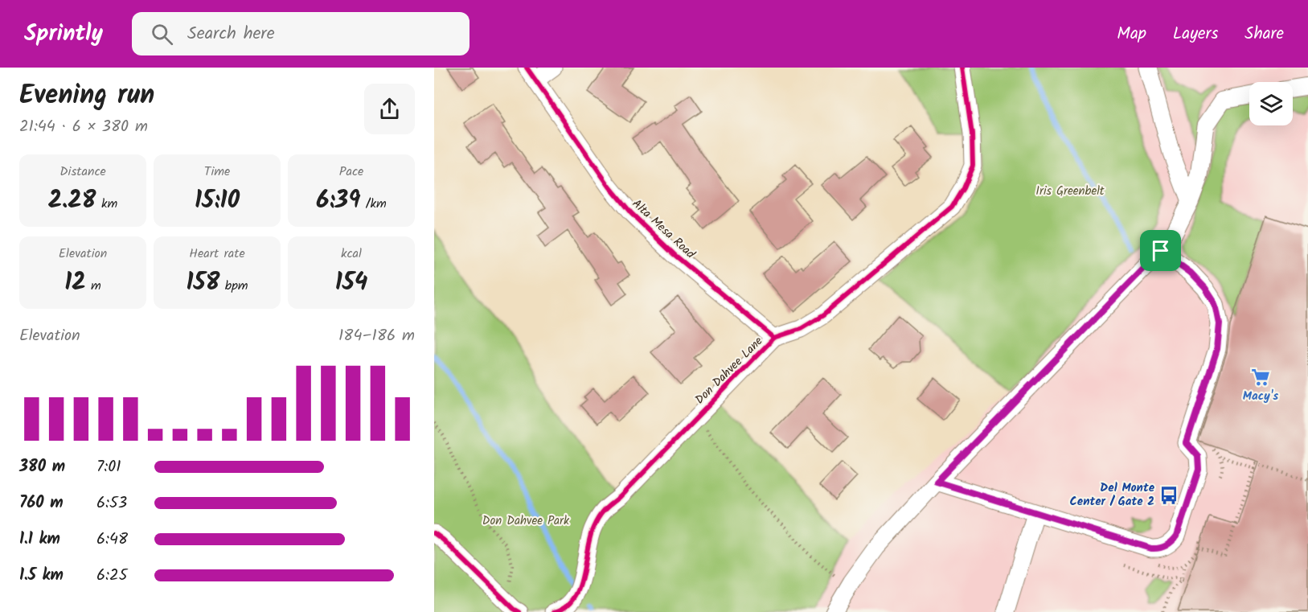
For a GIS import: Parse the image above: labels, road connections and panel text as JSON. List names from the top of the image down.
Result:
{
  "streets": {
    "street": ["Alta Mesa Road", "Don Dahvee Lane"]
  },
  "crossings": [
    ["Alta Mesa Road", "Don Dahvee Lane"]
  ],
  "parks": ["Iris Greenbelt", "Don Dahvee Park"],
  "places": {
    "supermarket": ["Macy's"],
    "bus stop": ["Del Monte Center / Gate 2"]
  },
  "page": {
    "header": "Sprintly",
    "search": "Search here",
    "nav": ["Map", "Layers", "Share"],
    "heading": ["Evening run", "21:44 · 6 × 380 m"],
    "stats": [
      ["Distance", "2.28 km"],
      ["Time", "15:10"],
      ["Pace", "6:39 /km"],
      ["Elevation", "12 m"],
      ["Heart rate", "158 bpm"],
      ["kcal", "154"]
    ],
    "chart": ["Elevation", "184–186 m"],
    "list": [
      {
        "name": "380 m",
        "note": "7:01"
      },
      {
        "name": "760 m",
        "note": "6:53"
      },
      {
        "name": "1.1 km",
        "note": "6:48"
      },
      {
        "name": "1.5 km",
        "note": "6:25"
      }
    ]
  }
}
